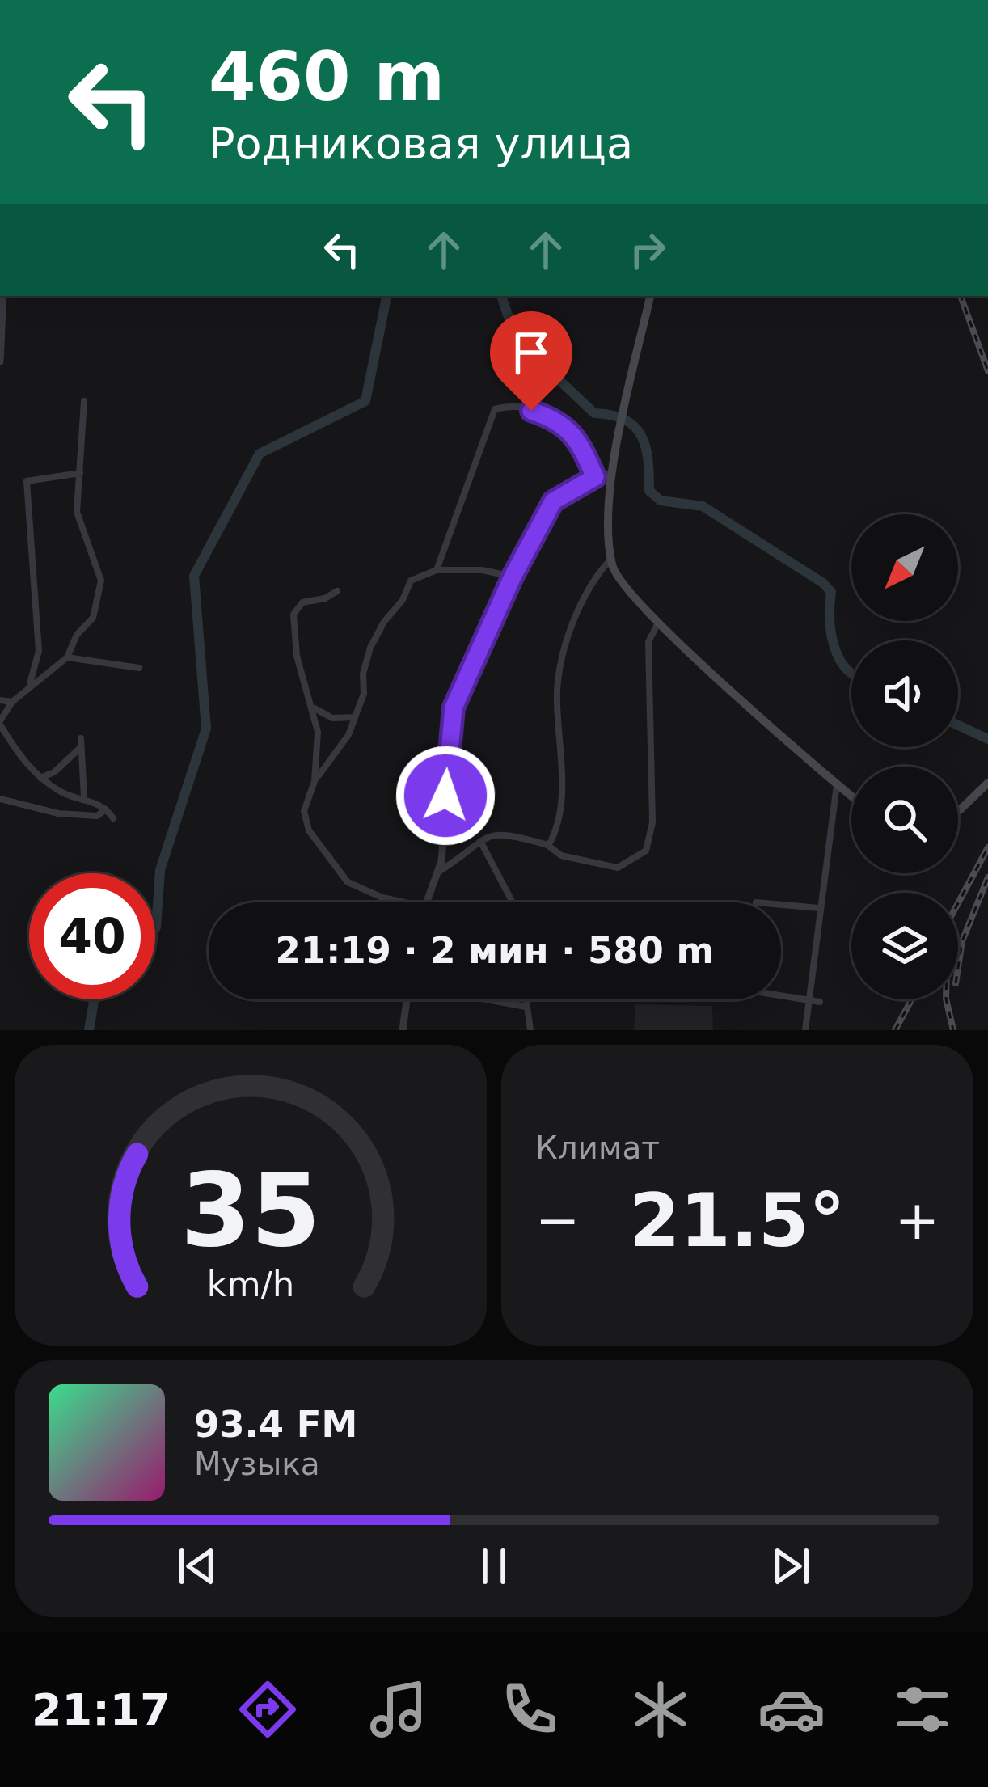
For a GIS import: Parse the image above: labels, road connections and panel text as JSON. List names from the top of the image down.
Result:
{
  "north": "bottom left",
  "page": {
    "turn": ["460 m", "Родниковая улица"],
    "limit": "40",
    "trip": "21:19 · 2 мин · 580 m",
    "tile": "Климат",
    "heat": ["−", "21.5°", "+"],
    "song": ["93.4 FM", "Музыка"],
    "tabs": "21:17",
    "gauge": ["35", "km/h"]
  }
}
